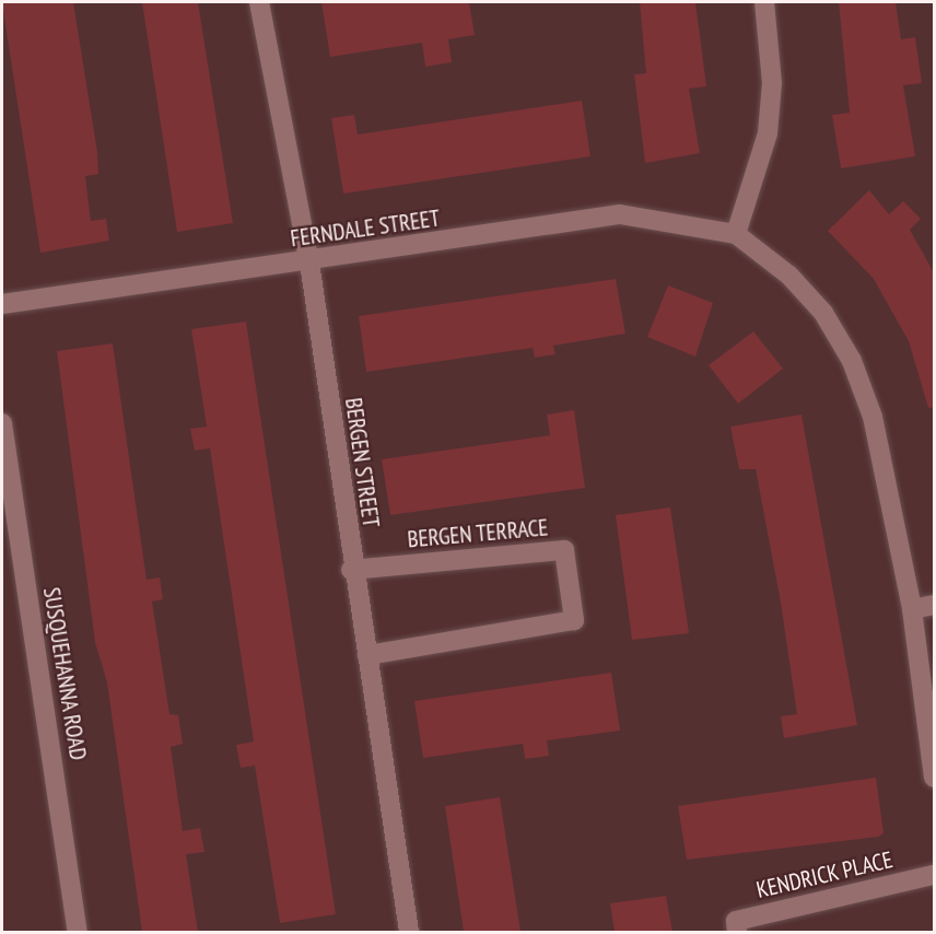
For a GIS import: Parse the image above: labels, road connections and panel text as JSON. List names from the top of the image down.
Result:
{
  "streets": {
    "street": [
      "FERNDALE STREET",
      "BERGEN STREET",
      "BERGEN TERRACE",
      "SUSQUEHANNA ROAD",
      "KENDRICK PLACE"
    ]
  },
  "crossings": [
    ["FERNDALE STREET", "BERGEN STREET"],
    ["BERGEN STREET", "BERGEN TERRACE"]
  ]
}
